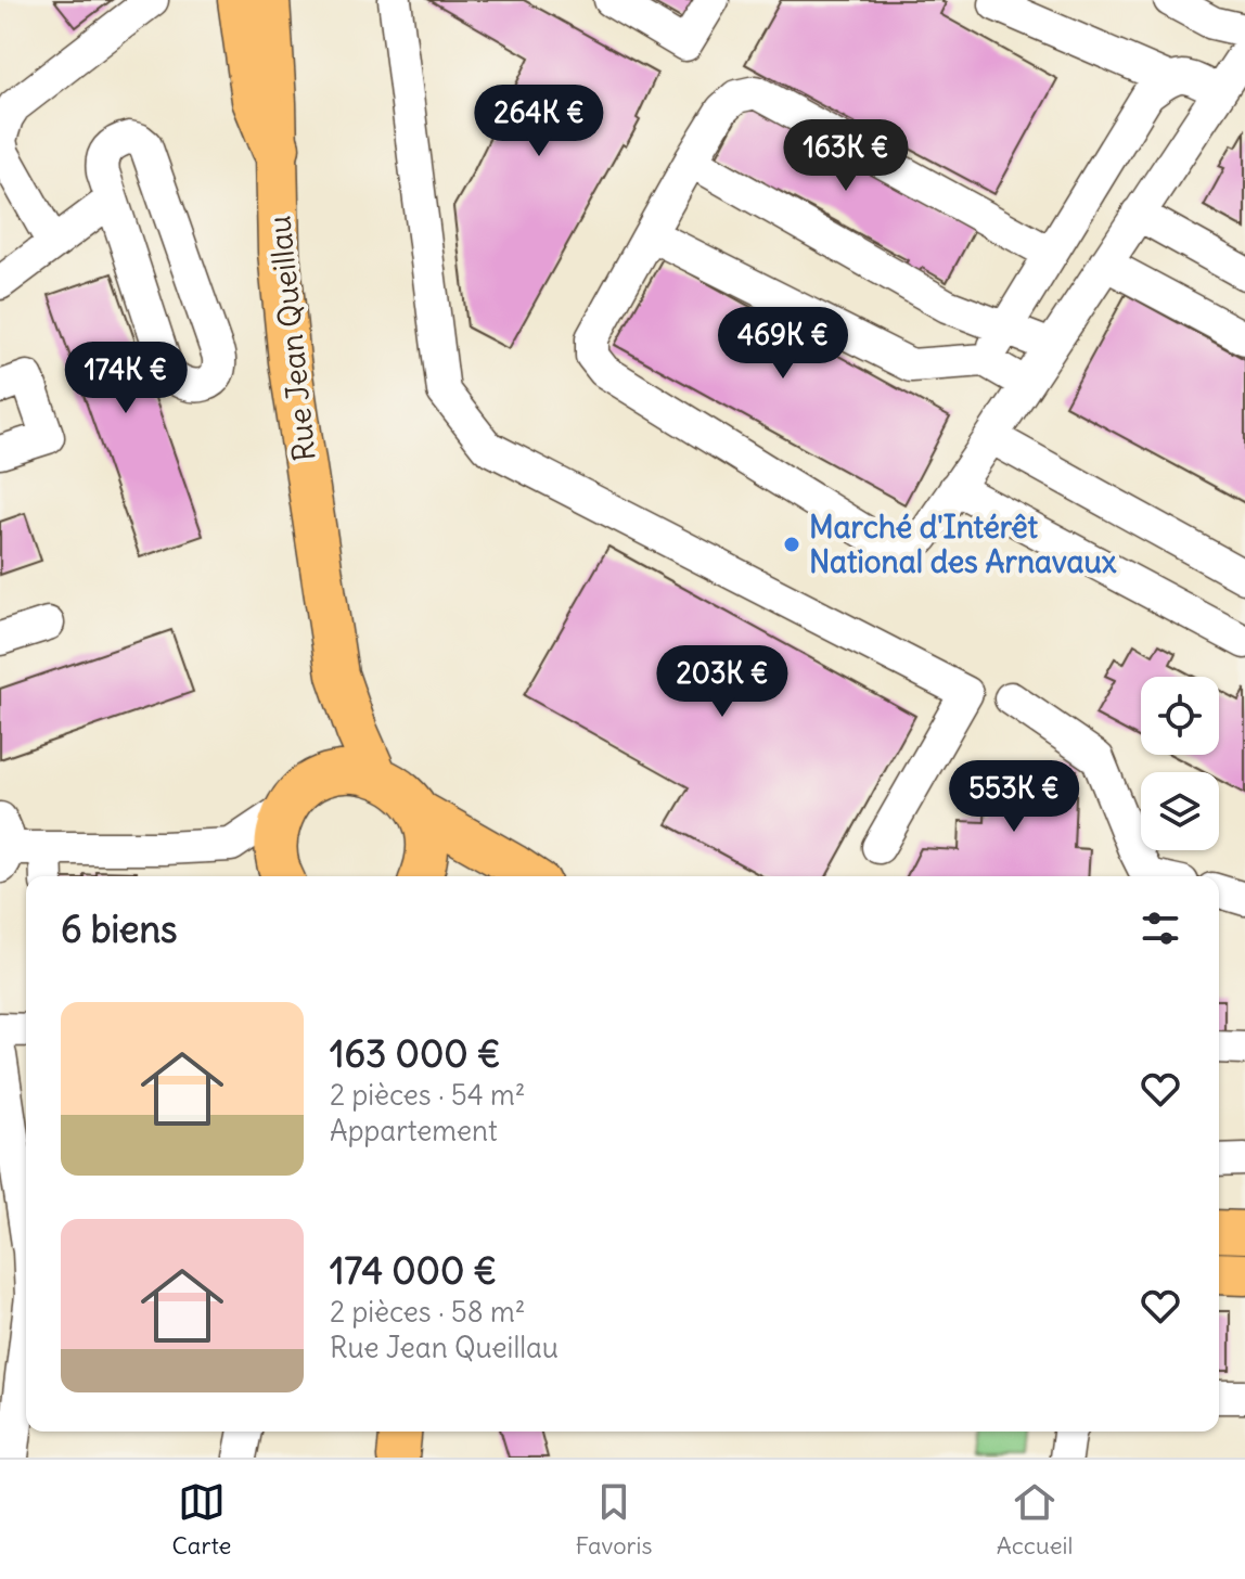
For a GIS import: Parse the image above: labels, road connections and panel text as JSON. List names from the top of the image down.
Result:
{
  "streets": {
    "main road": ["Rue Jean Queillau"]
  },
  "places": ["Marché d'Intérêt National des Arnavaux"],
  "page": {
    "price": [
      "264K €",
      "163K €",
      "469K €",
      "174K €",
      "203K €",
      "553K €"
    ],
    "heading": "6 biens",
    "list": [
      {
        "name": "163 000 €",
        "note": "2 pièces · 54 m² · Appartement"
      },
      {
        "name": "174 000 €",
        "note": "2 pièces · 58 m² · Rue Jean Queillau"
      }
    ],
    "tabs": ["Carte", "Favoris", "Accueil"]
  }
}
